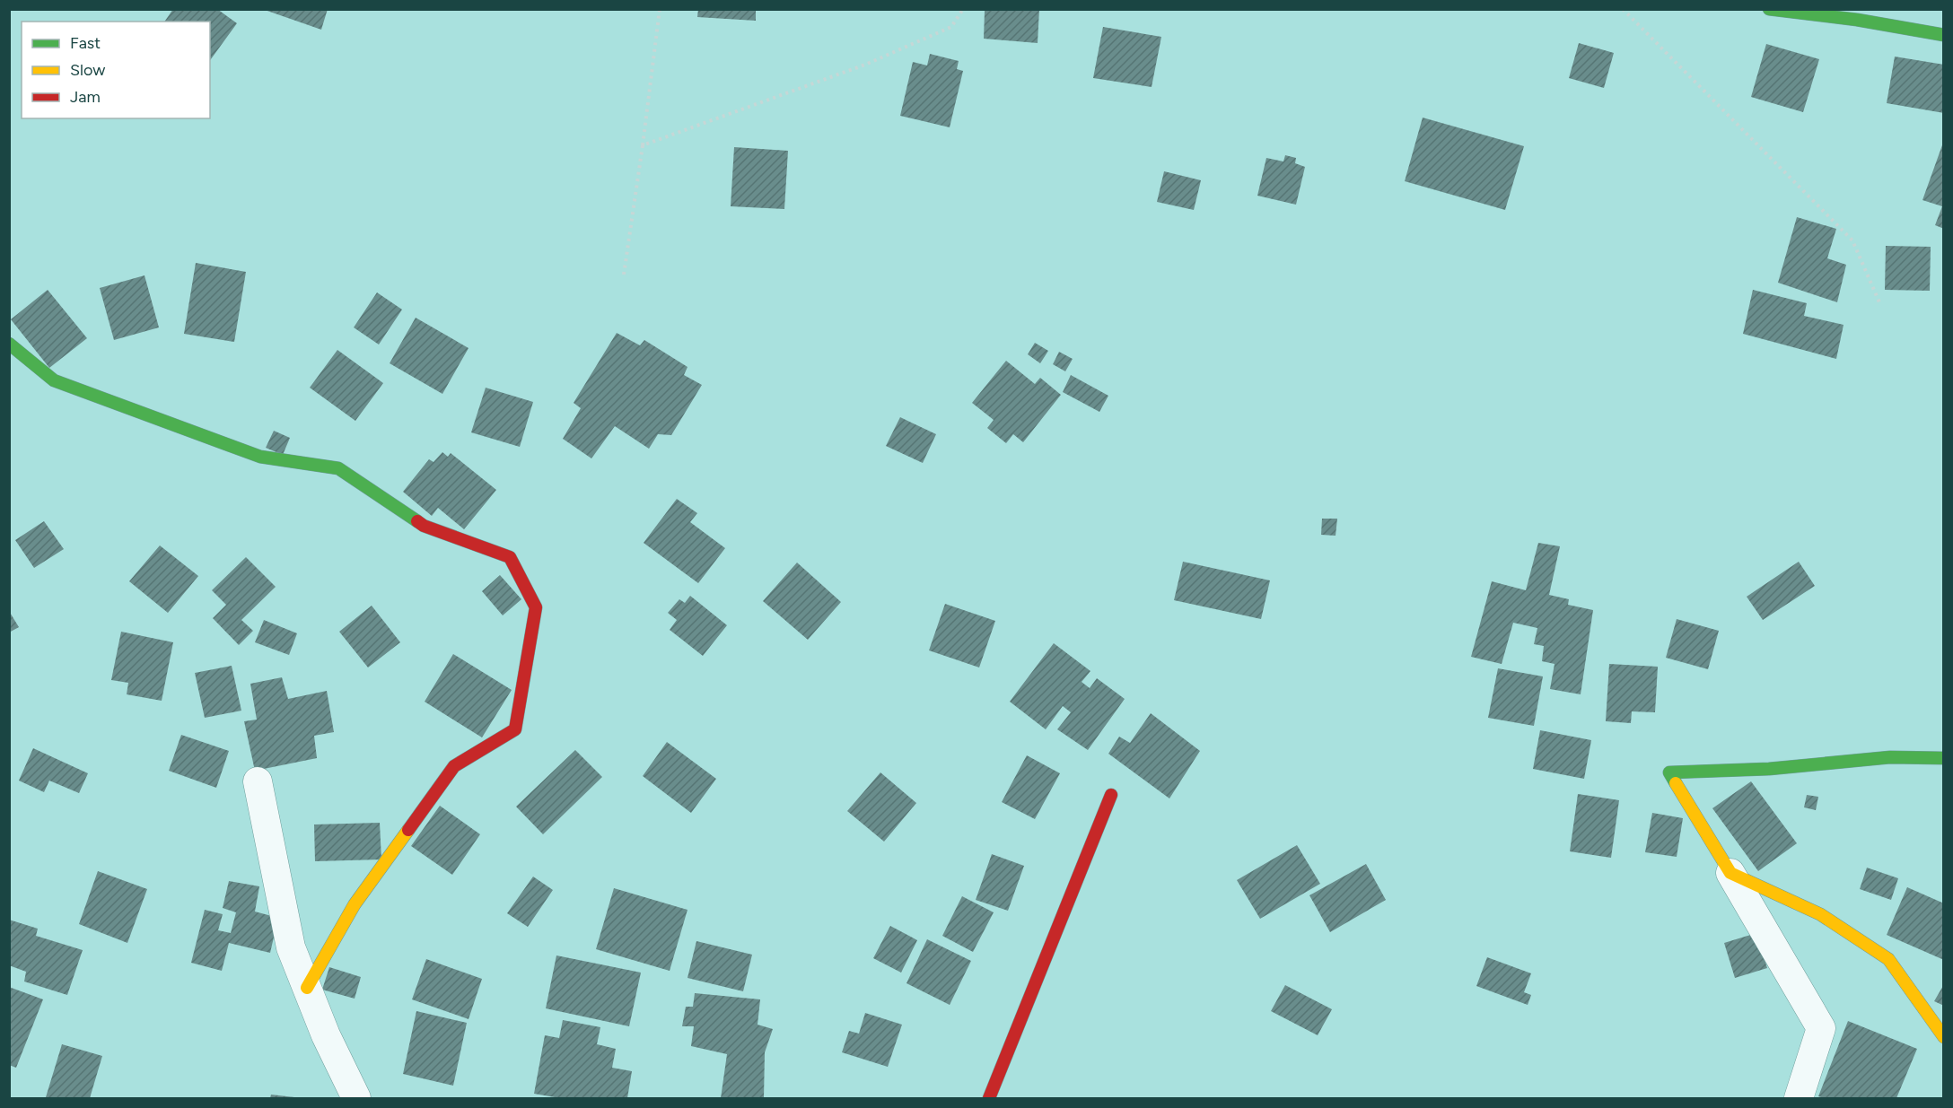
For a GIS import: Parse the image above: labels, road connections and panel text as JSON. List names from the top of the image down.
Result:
{
  "legend": ["Fast", "Slow", "Jam"]
}
